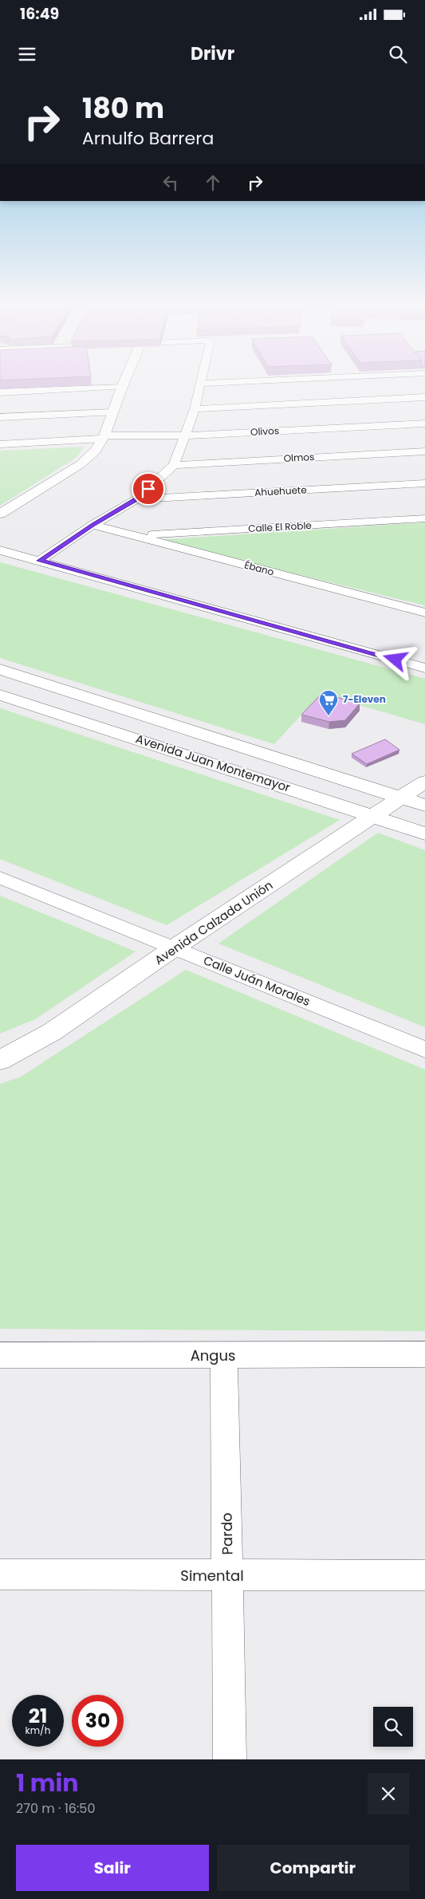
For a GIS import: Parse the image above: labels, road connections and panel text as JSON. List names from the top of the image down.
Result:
{
  "streets": {
    "street": [
      "Olivos",
      "Olmos",
      "Ahuehuete",
      "Calle El Roble",
      "Ébano",
      "Avenida Juan Montemayor",
      "Avenida Calzada Unión",
      "Calle Juán Morales",
      "Angus",
      "Pardo",
      "Simental"
    ]
  },
  "crossings": [
    ["Calle El Roble", "Ébano"],
    ["Avenida Juan Montemayor", "Avenida Calzada Unión"],
    ["Avenida Calzada Unión", "Calle Juán Morales"],
    ["Angus", "Pardo"],
    ["Pardo", "Simental"]
  ],
  "places": {
    "supermarket": ["7-Eleven"]
  },
  "page": {
    "status": "16:49",
    "header": "Drivr",
    "turn": ["180 m", "Arnulfo Barrera"],
    "speed": "21 km/h",
    "limit": "30",
    "heading": ["1 min", "270 m · 16:50"],
    "buttons": ["Salir", "Compartir"]
  }
}
